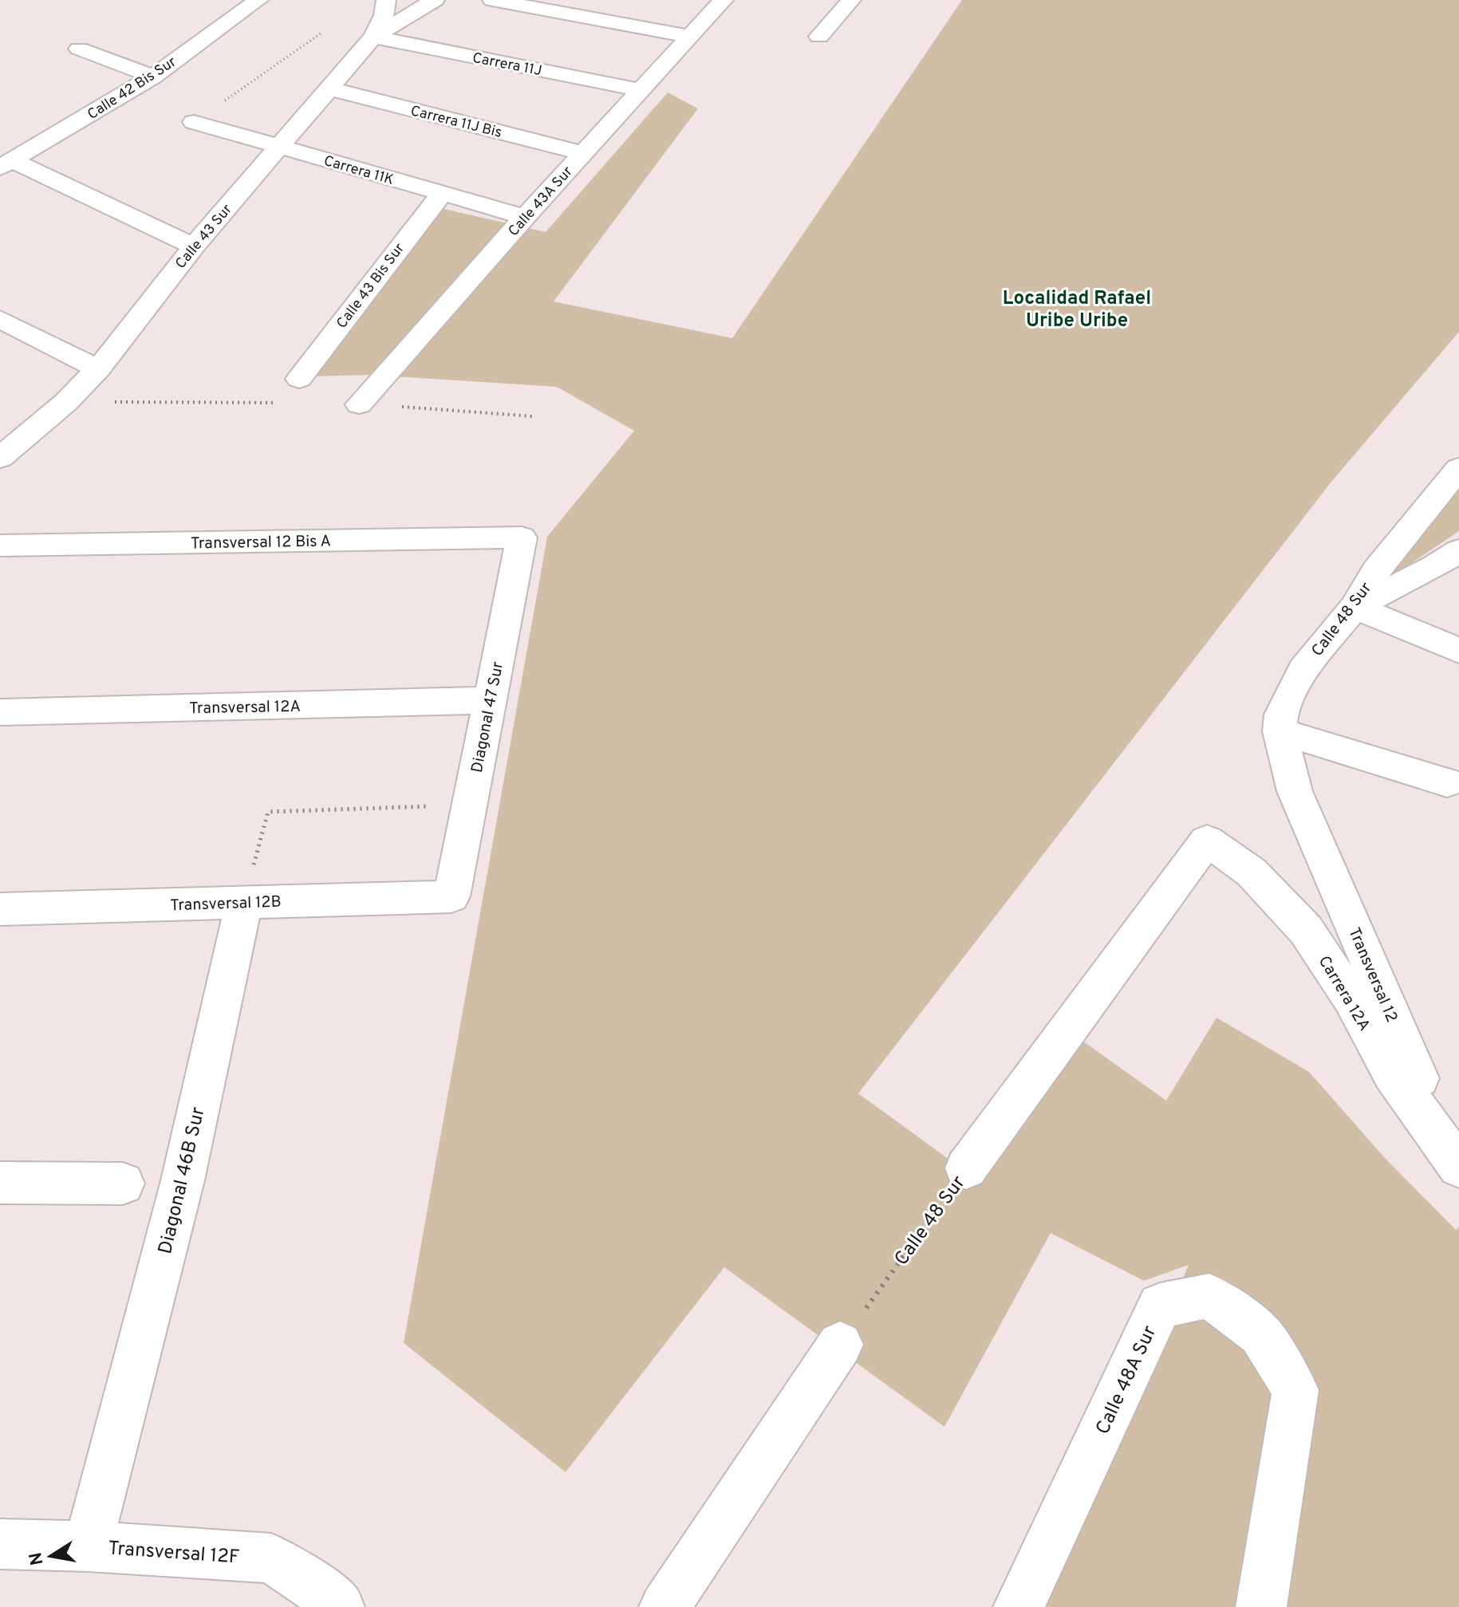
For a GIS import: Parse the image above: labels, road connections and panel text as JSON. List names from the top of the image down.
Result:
{
  "streets": {
    "street": [
      "Carrera 11J",
      "Calle 42 Bis Sur",
      "Carrera 11J Bis",
      "Carrera 11K",
      "Calle 43A Sur",
      "Calle 43 Sur",
      "Calle 43 Bis Sur",
      "Transversal 12 Bis A",
      "Calle 48 Sur",
      "Transversal 12A",
      "Diagonal 47 Sur",
      "Transversal 12B",
      "Transversal 12",
      "Carrera 12A",
      "Diagonal 46B Sur",
      "Calle 48A Sur",
      "Transversal 12F"
    ]
  },
  "crossings": [
    ["Carrera 11J", "Calle 43A Sur"],
    ["Carrera 11J", "Calle 43 Sur"],
    ["Carrera 11J Bis", "Calle 43A Sur"],
    ["Carrera 11J Bis", "Calle 43 Sur"],
    ["Carrera 11K", "Calle 43A Sur"],
    ["Carrera 11K", "Calle 43 Sur"],
    ["Carrera 11K", "Calle 43 Bis Sur"],
    ["Transversal 12 Bis A", "Diagonal 47 Sur"],
    ["Calle 48 Sur", "Transversal 12"],
    ["Calle 48 Sur", "Carrera 12A"],
    ["Transversal 12A", "Diagonal 47 Sur"],
    ["Diagonal 47 Sur", "Transversal 12B"],
    ["Transversal 12B", "Diagonal 46B Sur"],
    ["Transversal 12", "Carrera 12A"],
    ["Diagonal 46B Sur", "Transversal 12F"]
  ],
  "districts": ["Localidad Rafael Uribe Uribe"],
  "north": "left"
}
